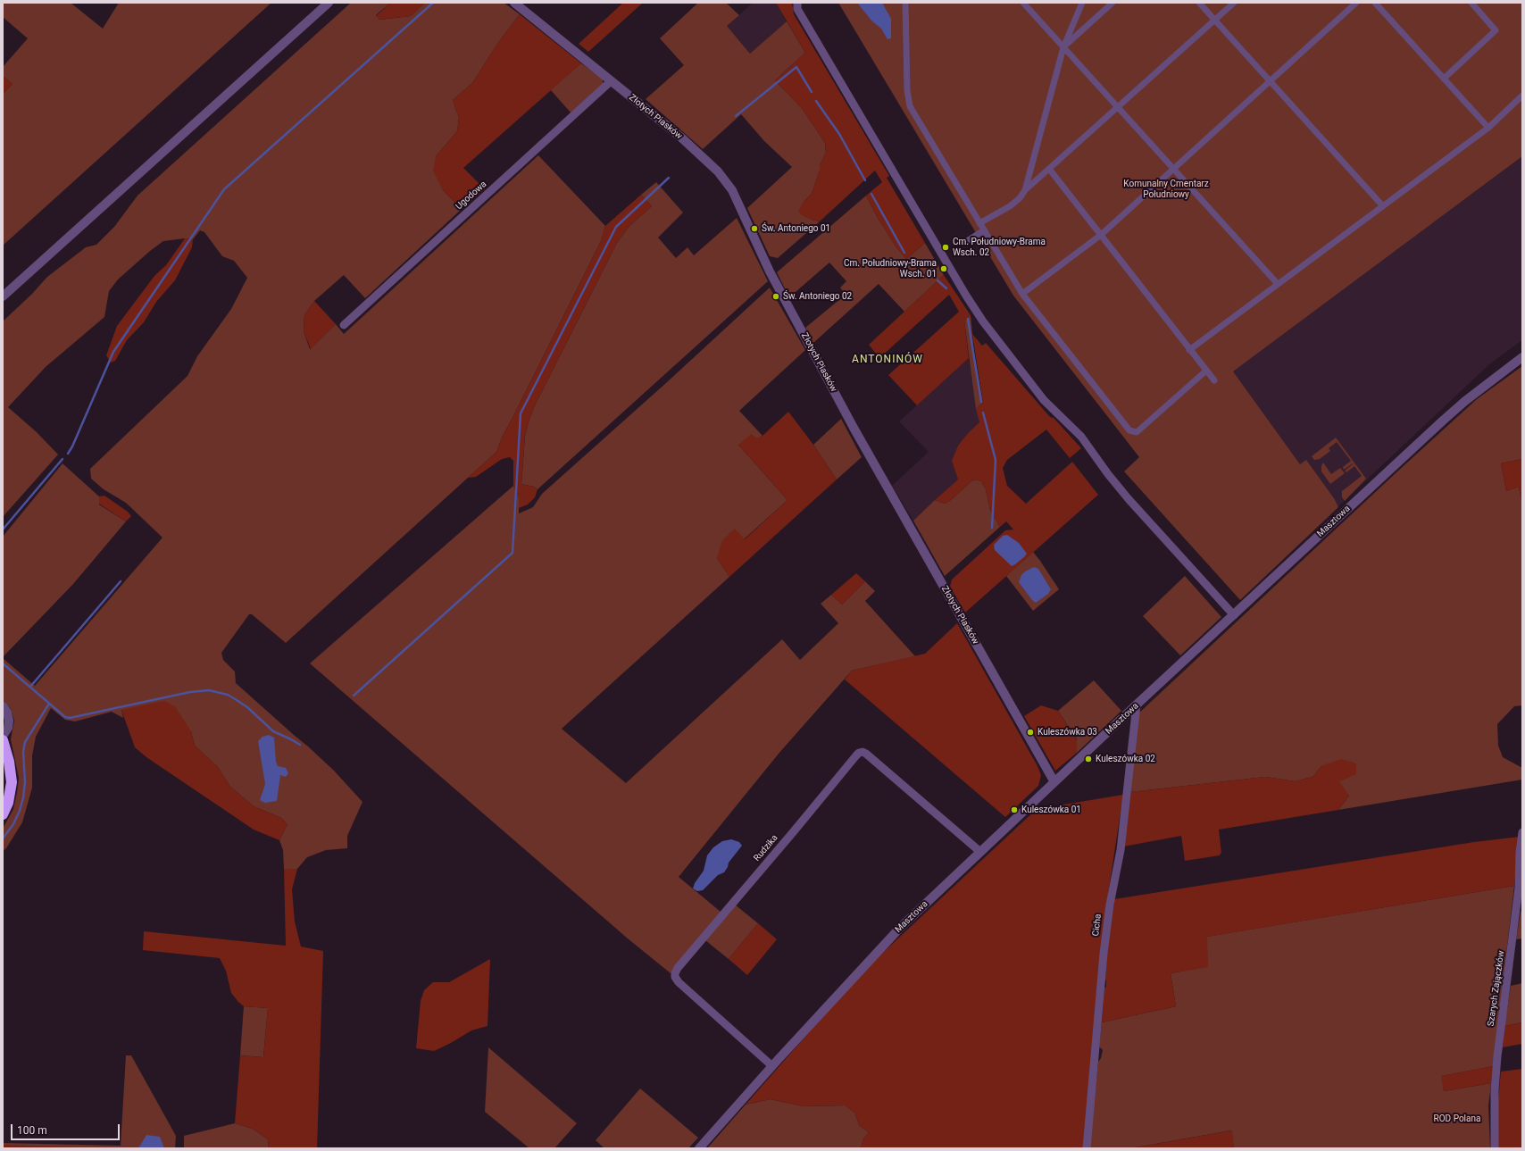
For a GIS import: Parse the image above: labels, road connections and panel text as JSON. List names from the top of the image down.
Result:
{
  "streets": {
    "street": [
      "Złotych Piasków",
      "Ugodowa",
      "Masztowa",
      "Rudzika",
      "Cicha",
      "Szarych Zajączków"
    ]
  },
  "crossings": [
    ["Złotych Piasków", "Ugodowa"],
    ["Złotych Piasków", "Masztowa"],
    ["Masztowa", "Rudzika"],
    ["Masztowa", "Cicha"]
  ],
  "districts": ["ANTONINÓW"],
  "parks": ["Komunalny Cmentarz Południowy", "ROD Polana"],
  "places": [
    "Św. Antoniego 01",
    "Cm. Południowy-Brama Wsch. 02",
    "Cm. Południowy-Brama Wsch. 01",
    "Św. Antoniego 02",
    "Kuleszówka 03",
    "Kuleszówka 02",
    "Kuleszówka 01"
  ],
  "scale_bar": "100 m"
}
